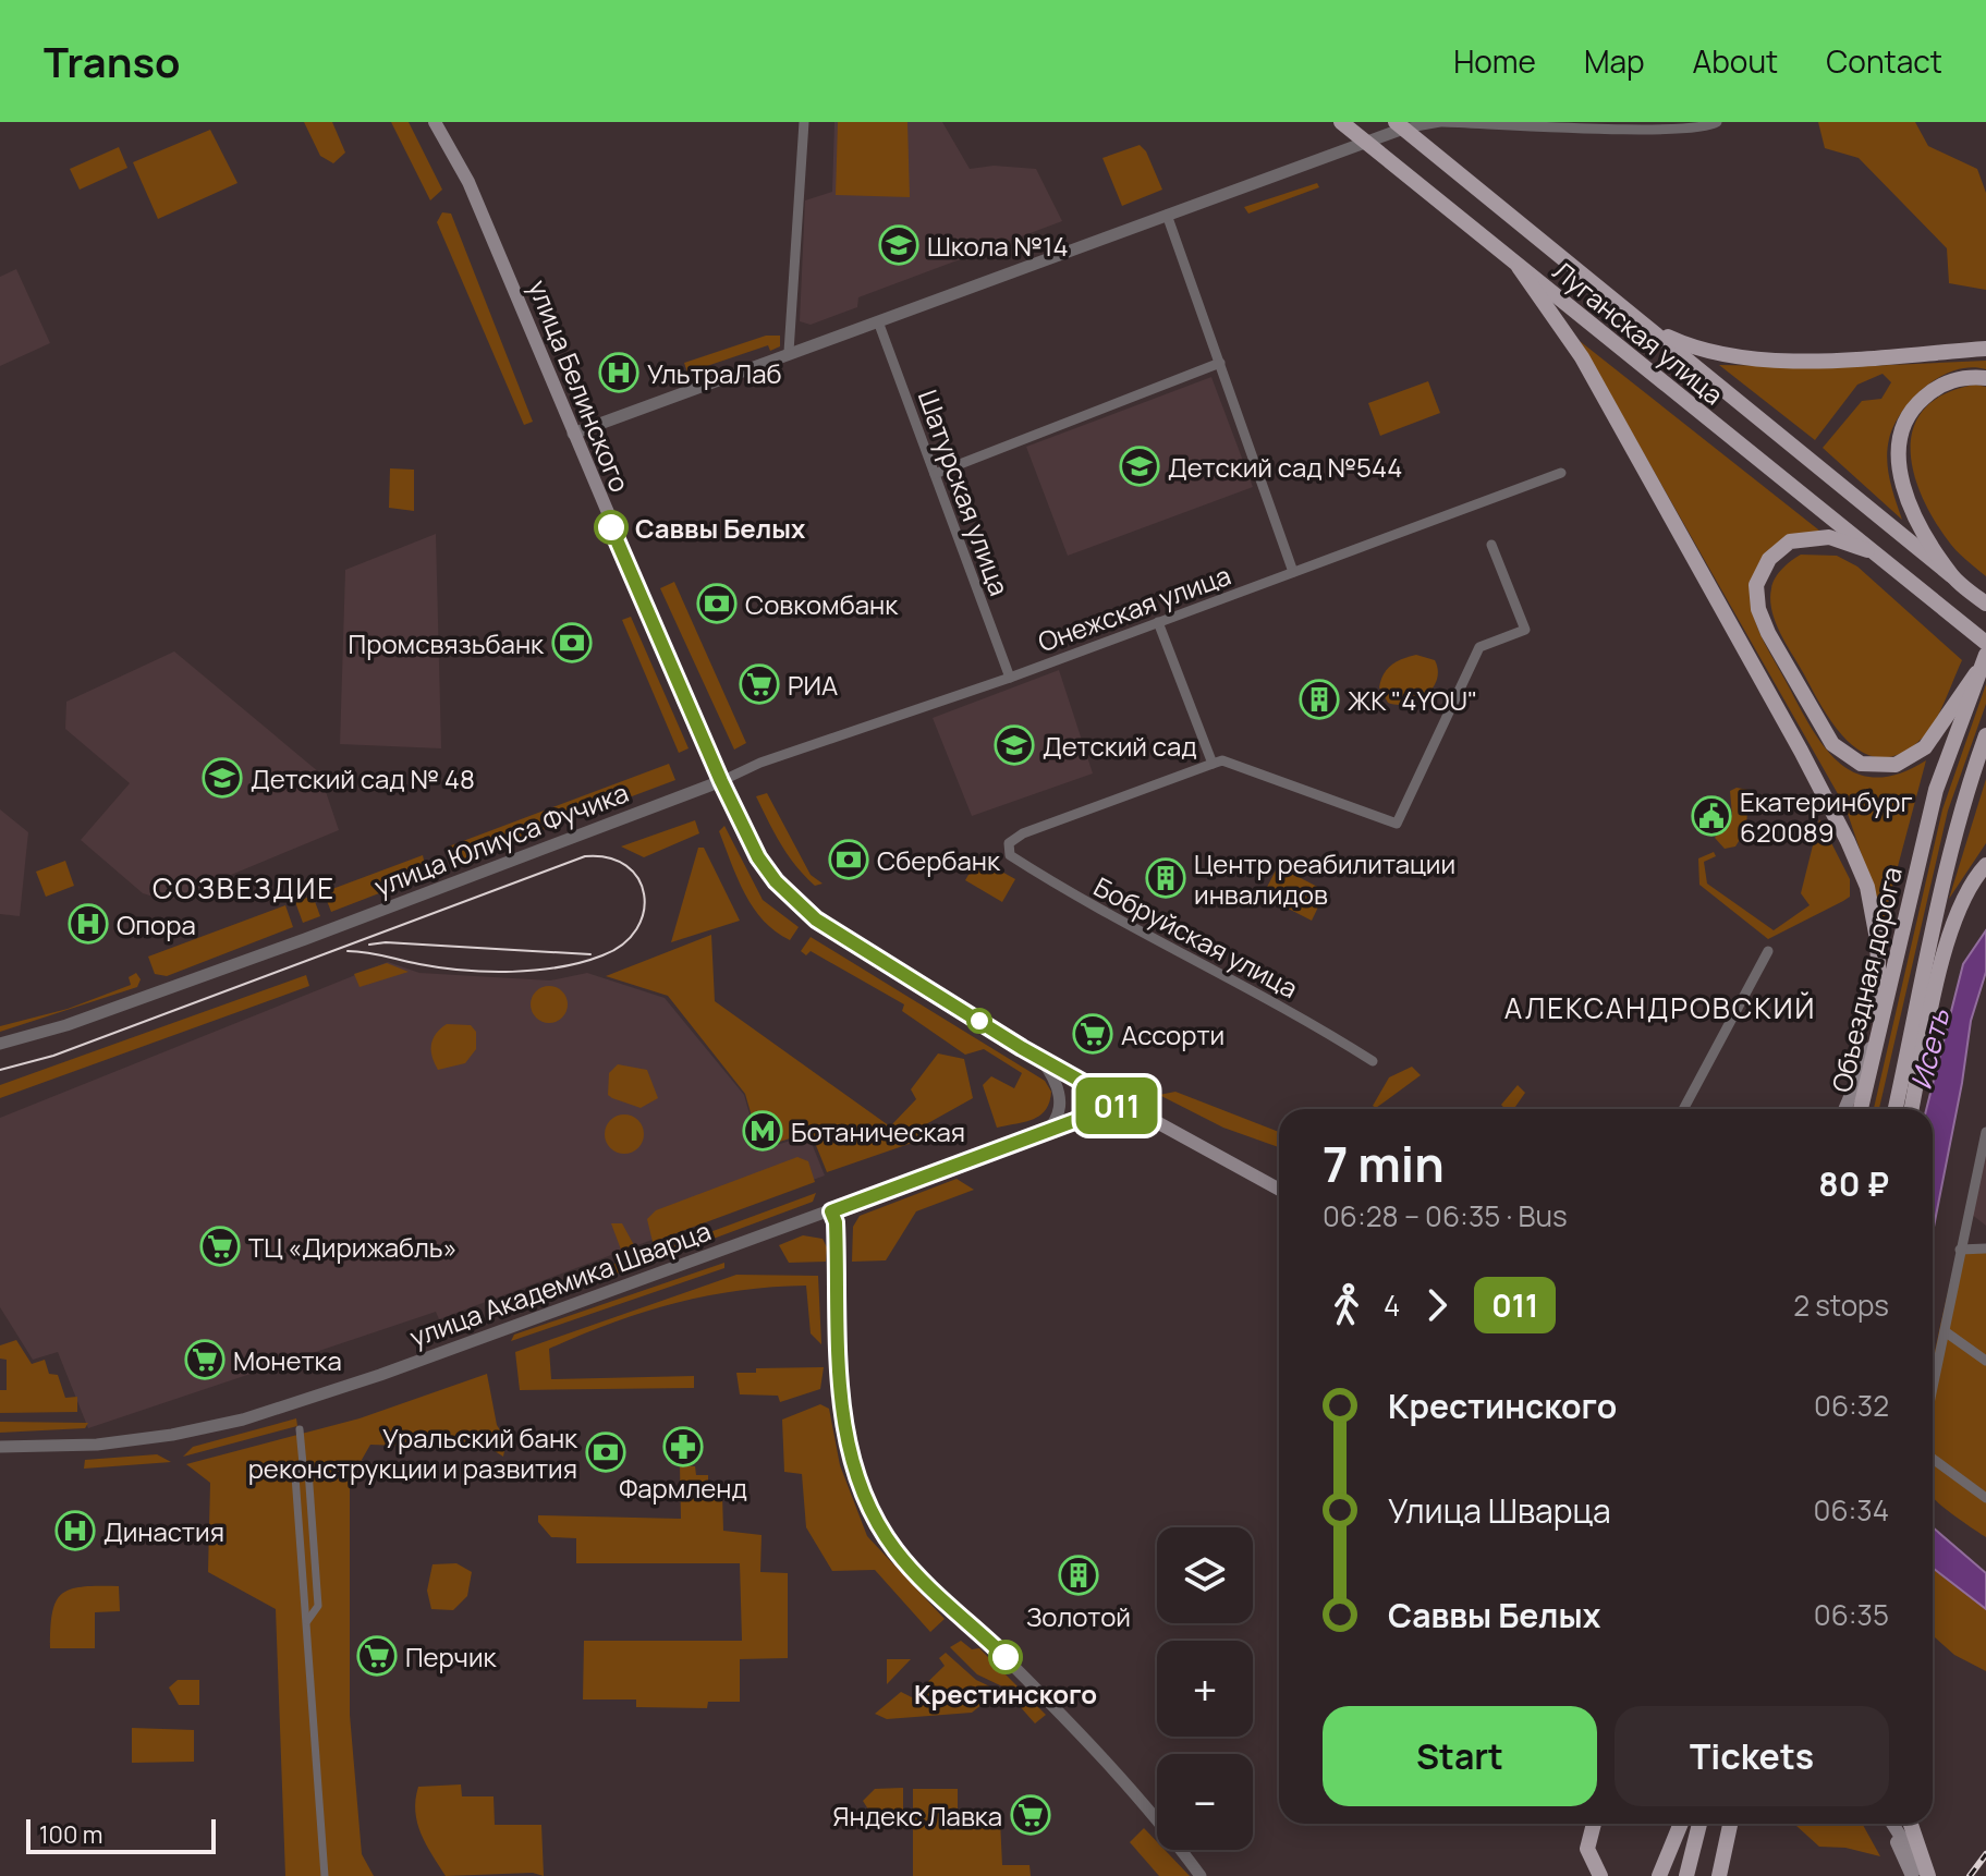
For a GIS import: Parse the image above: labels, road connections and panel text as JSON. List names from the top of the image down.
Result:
{
  "streets": {
    "main road": ["Луганская улица", "улица Белинского", "Объездная дорога"],
    "street": [
      "Шатурская улица",
      "Онежская улица",
      "улица Юлиуса Фучика",
      "Бобруйская улица",
      "улица Академика Шварца"
    ]
  },
  "crossings": [
    ["улица Белинского", "Онежская улица"],
    ["улица Белинского", "улица Юлиуса Фучика"],
    ["улица Белинского", "улица Академика Шварца"],
    ["Шатурская улица", "Онежская улица"],
    ["Онежская улица", "улица Юлиуса Фучика"]
  ],
  "districts": ["СОЗВЕЗДИЕ", "АЛЕКСАНДРОВСКИЙ"],
  "water": ["Исеть"],
  "places": {
    "school or university": [
      "Школа №14",
      "Детский сад №544",
      "Детский сад",
      "Детский сад № 48"
    ],
    "hospital": ["УльтраЛаб", "Опора", "Династия"],
    "other": ["Саввы Белых", "Крестинского"],
    "bank": [
      "Совкомбанк",
      "Промсвязьбанк",
      "Сбербанк",
      "Уральский банк реконструкции и развития"
    ],
    "supermarket": [
      "РИА",
      "Ассорти",
      "ТЦ «Дирижабль»",
      "Монетка",
      "Перчик",
      "Яндекс Лавка"
    ],
    "building": ["ЖК \"4YOU\"", "Центр реабилитации инвалидов", "Золотой"],
    "public building": ["Екатеринбург 620089"],
    "metro station": ["Ботаническая"],
    "pharmacy": ["Фармленд"]
  },
  "lines": ["bus line 011"],
  "scale_bar": "100 m",
  "page": {
    "header": "Transo",
    "nav": [
      "Home",
      "Map",
      "About",
      "Contact"
    ],
    "on_map": "011",
    "heading": ["7 min", "06:28 – 06:35 · Bus", "80 ₽"],
    "legs": ["4", "011", "2 stops"],
    "list": [
      {
        "name": "Крестинского",
        "value": "06:32"
      },
      {
        "name": "Улица Шварца",
        "value": "06:34"
      },
      {
        "name": "Саввы Белых",
        "value": "06:35"
      }
    ],
    "map_buttons": ["+", "−"],
    "buttons": ["Start", "Tickets"],
    "scale": "100 m"
  }
}
